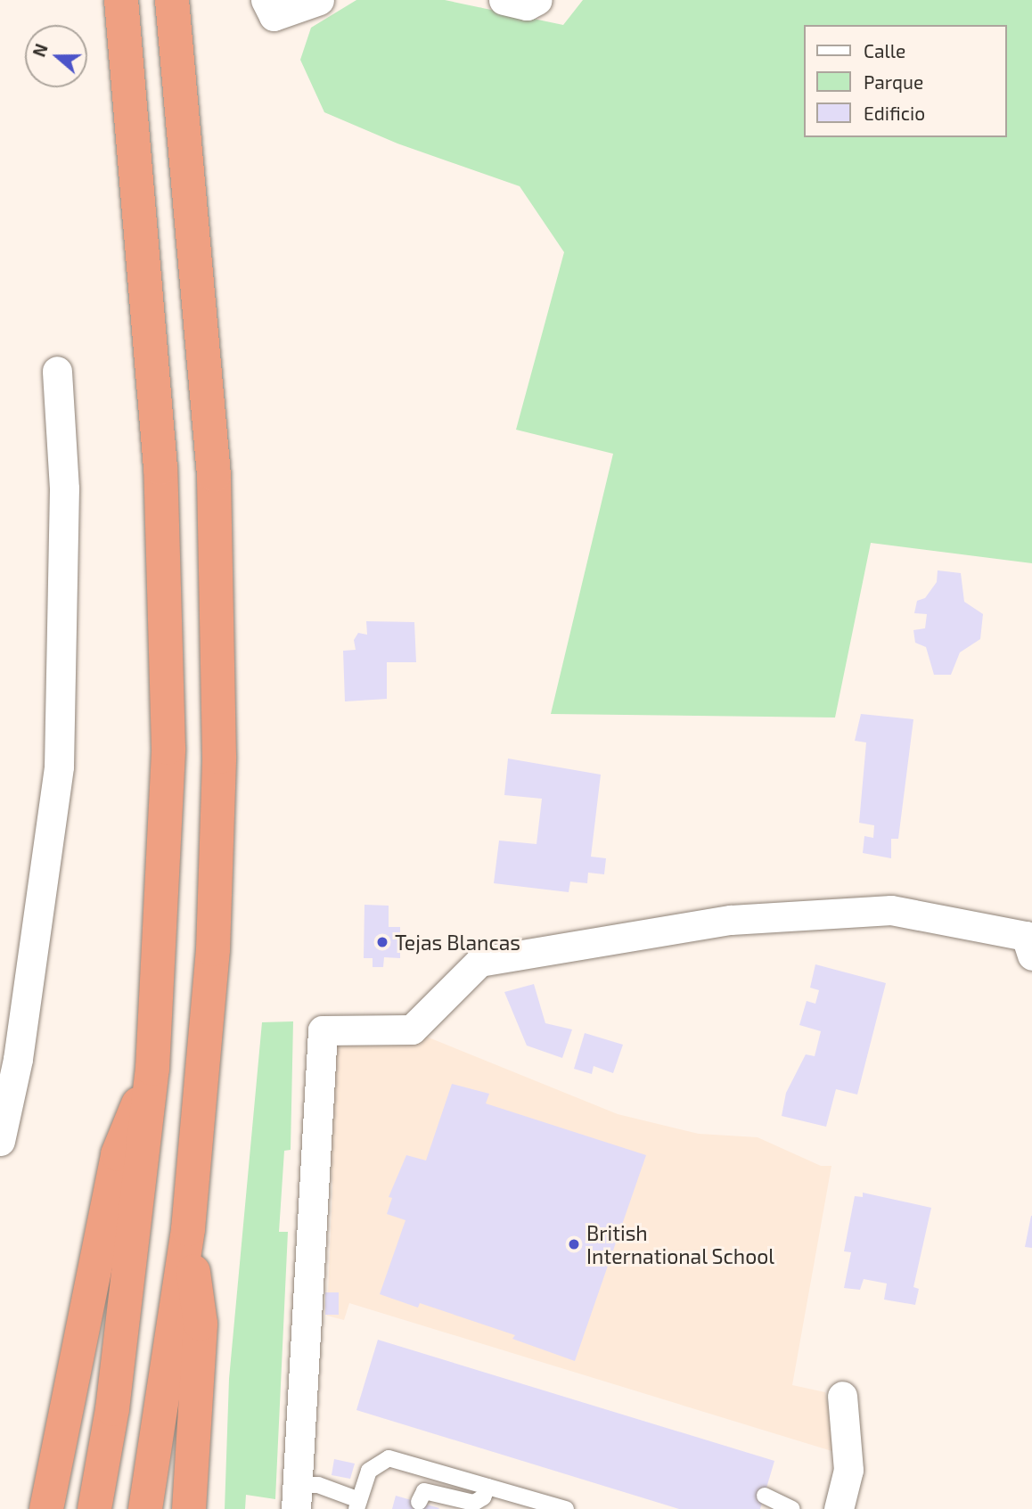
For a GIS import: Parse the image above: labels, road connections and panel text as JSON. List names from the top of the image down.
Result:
{
  "places": ["Tejas Blancas", "British International School"],
  "legend": ["Calle", "Parque", "Edificio"],
  "north": "left"
}
